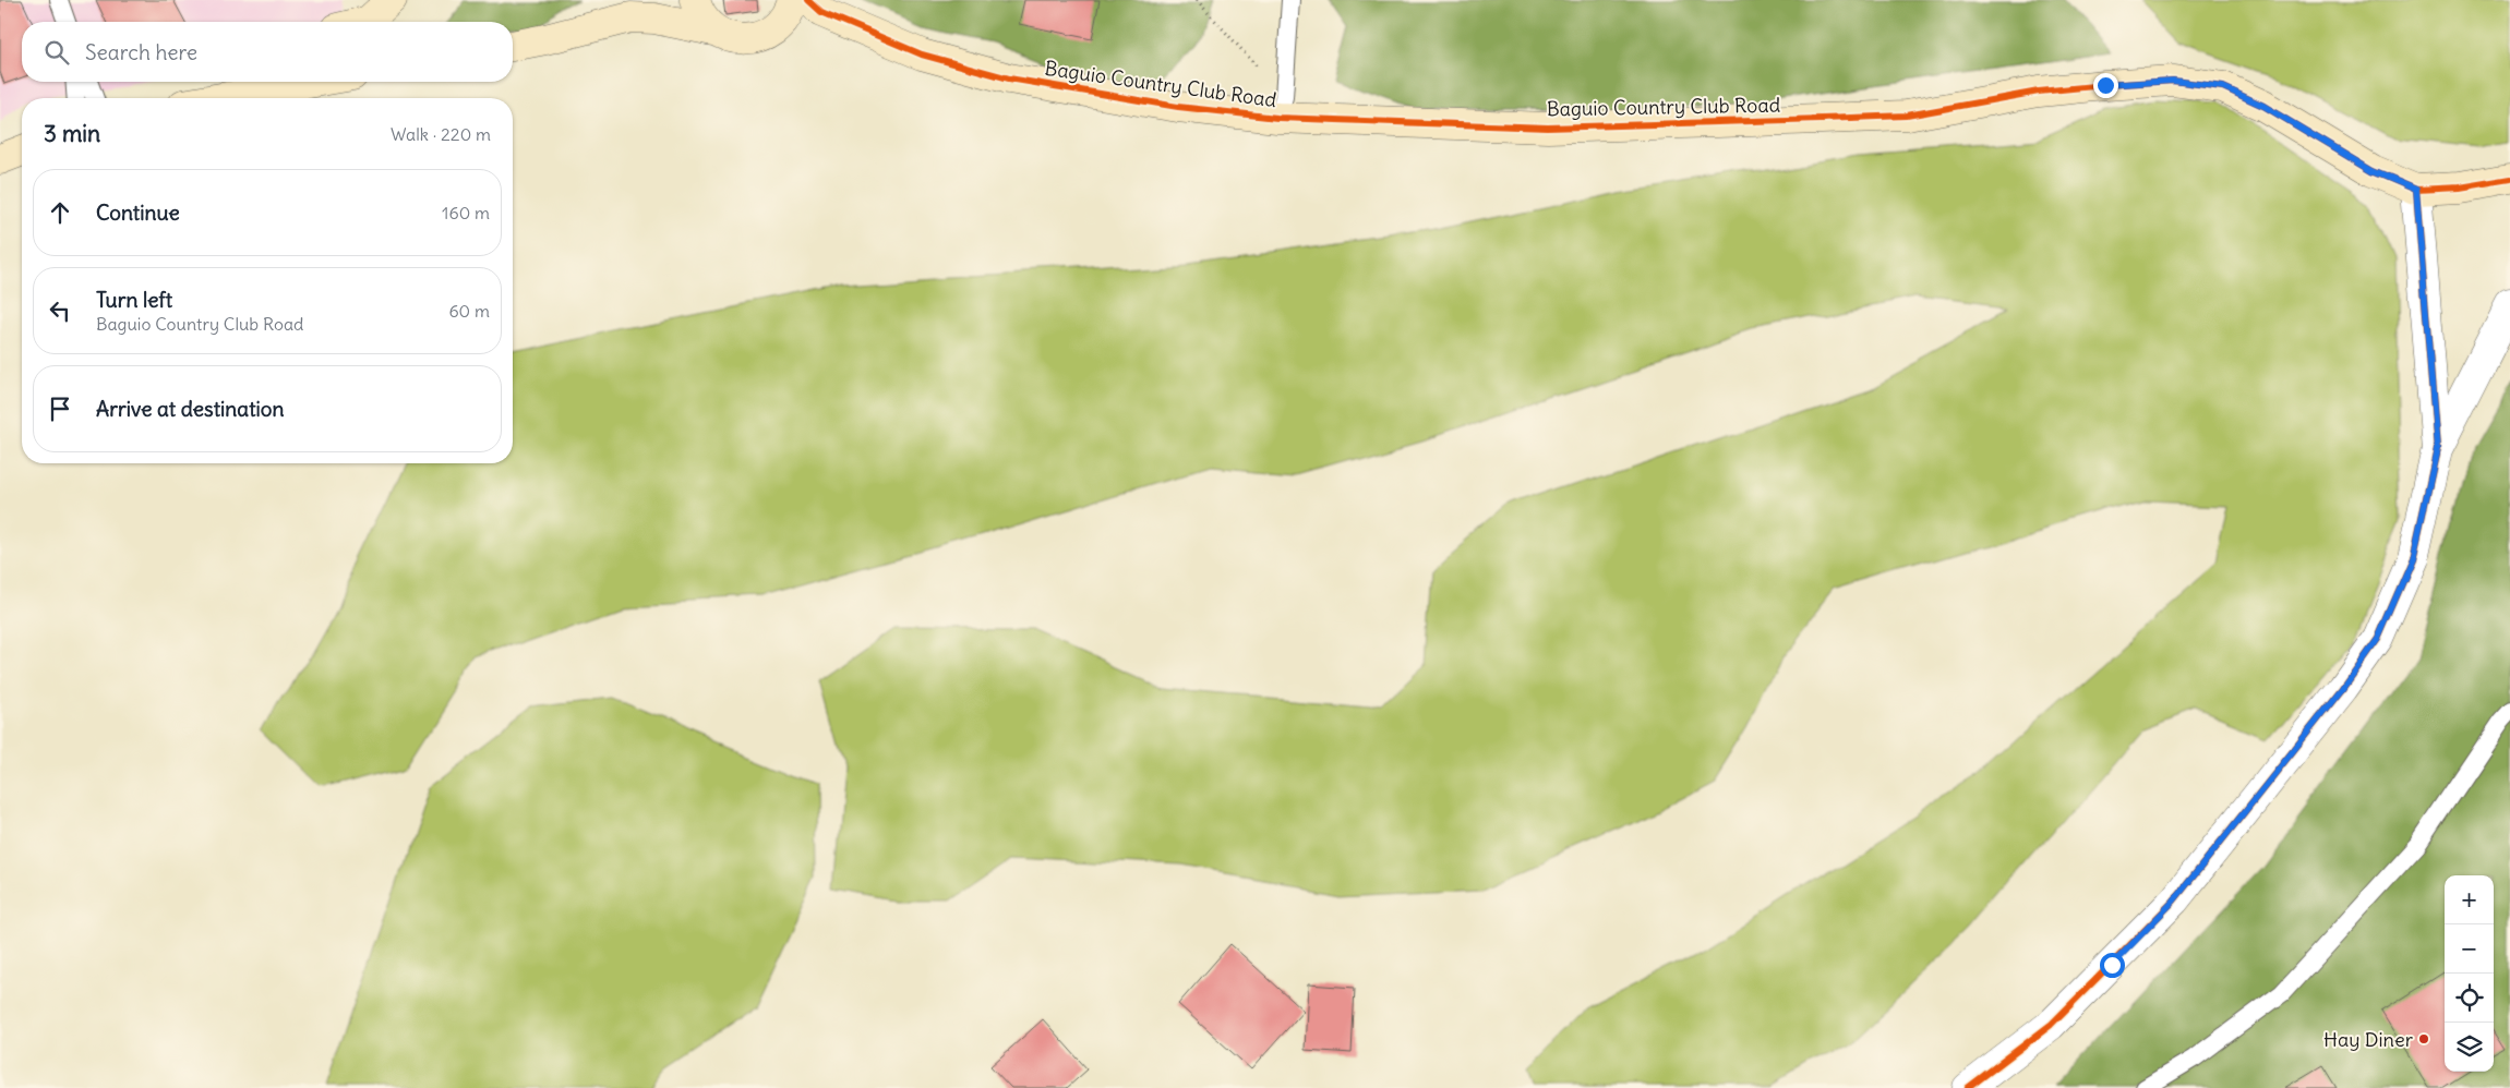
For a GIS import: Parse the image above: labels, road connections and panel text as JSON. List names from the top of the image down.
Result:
{
  "streets": {
    "street": ["Baguio Country Club Road"]
  },
  "places": ["Hay Diner"],
  "page": {
    "search": "Search here",
    "heading": ["3 min", "Walk · 220 m"],
    "list": [
      ["Continue", "160 m"],
      ["Turn left", "Baguio Country Club Road", "60 m"],
      "Arrive at destination"
    ],
    "map_buttons": ["+", "−"]
  }
}
